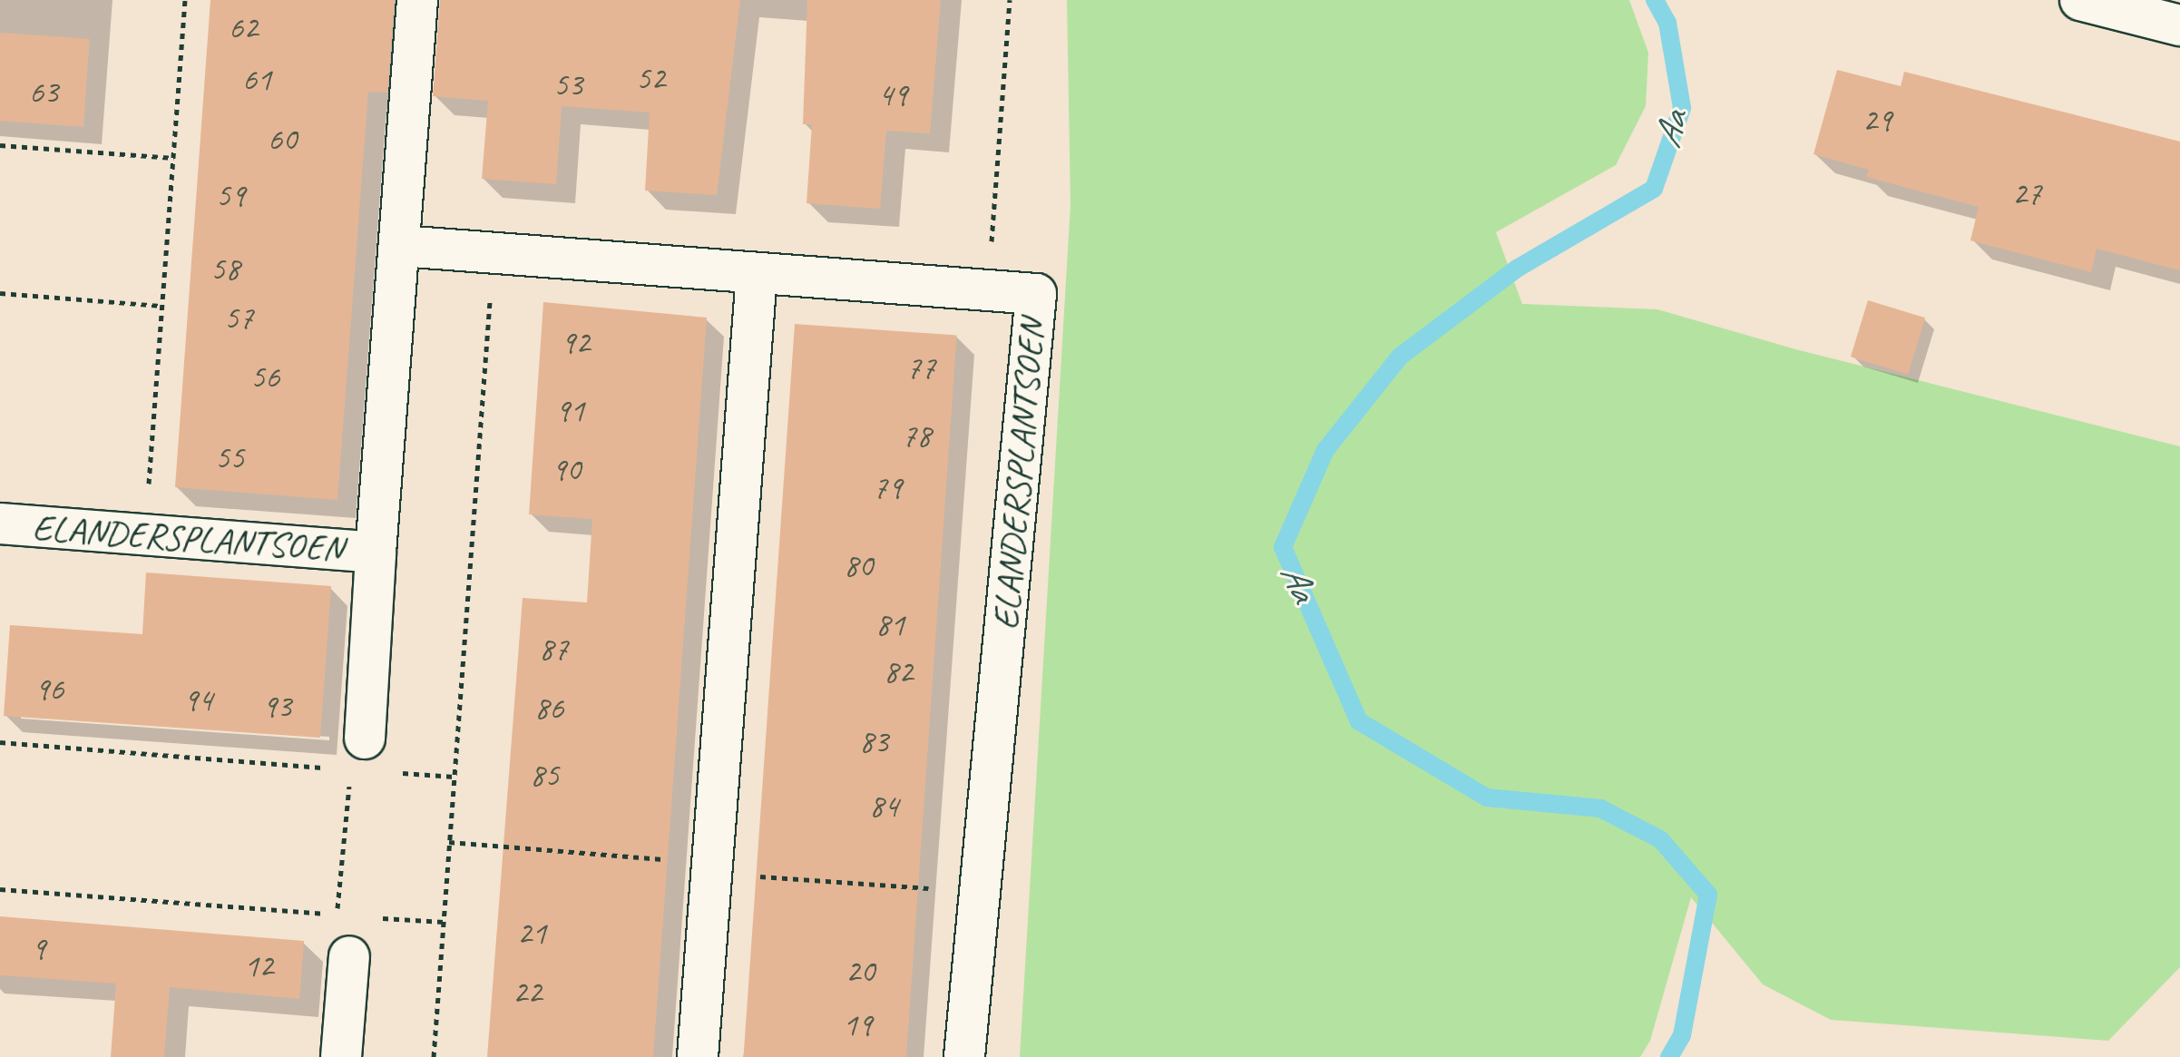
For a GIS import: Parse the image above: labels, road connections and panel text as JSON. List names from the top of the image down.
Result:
{
  "streets": {
    "street": ["ELANDERSPLANTSOEN"]
  },
  "water": ["Aa"],
  "house_numbers": [
    "62",
    "52",
    "61",
    "53",
    "63",
    "49",
    "29",
    "60",
    "27",
    "59",
    "58",
    "57",
    "92",
    "77",
    "56",
    "91",
    "78",
    "55",
    "90",
    "79",
    "80",
    "81",
    "87",
    "82",
    "96",
    "94",
    "93",
    "86",
    "83",
    "85",
    "84",
    "21",
    "9",
    "12",
    "20",
    "22",
    "19"
  ]
}
